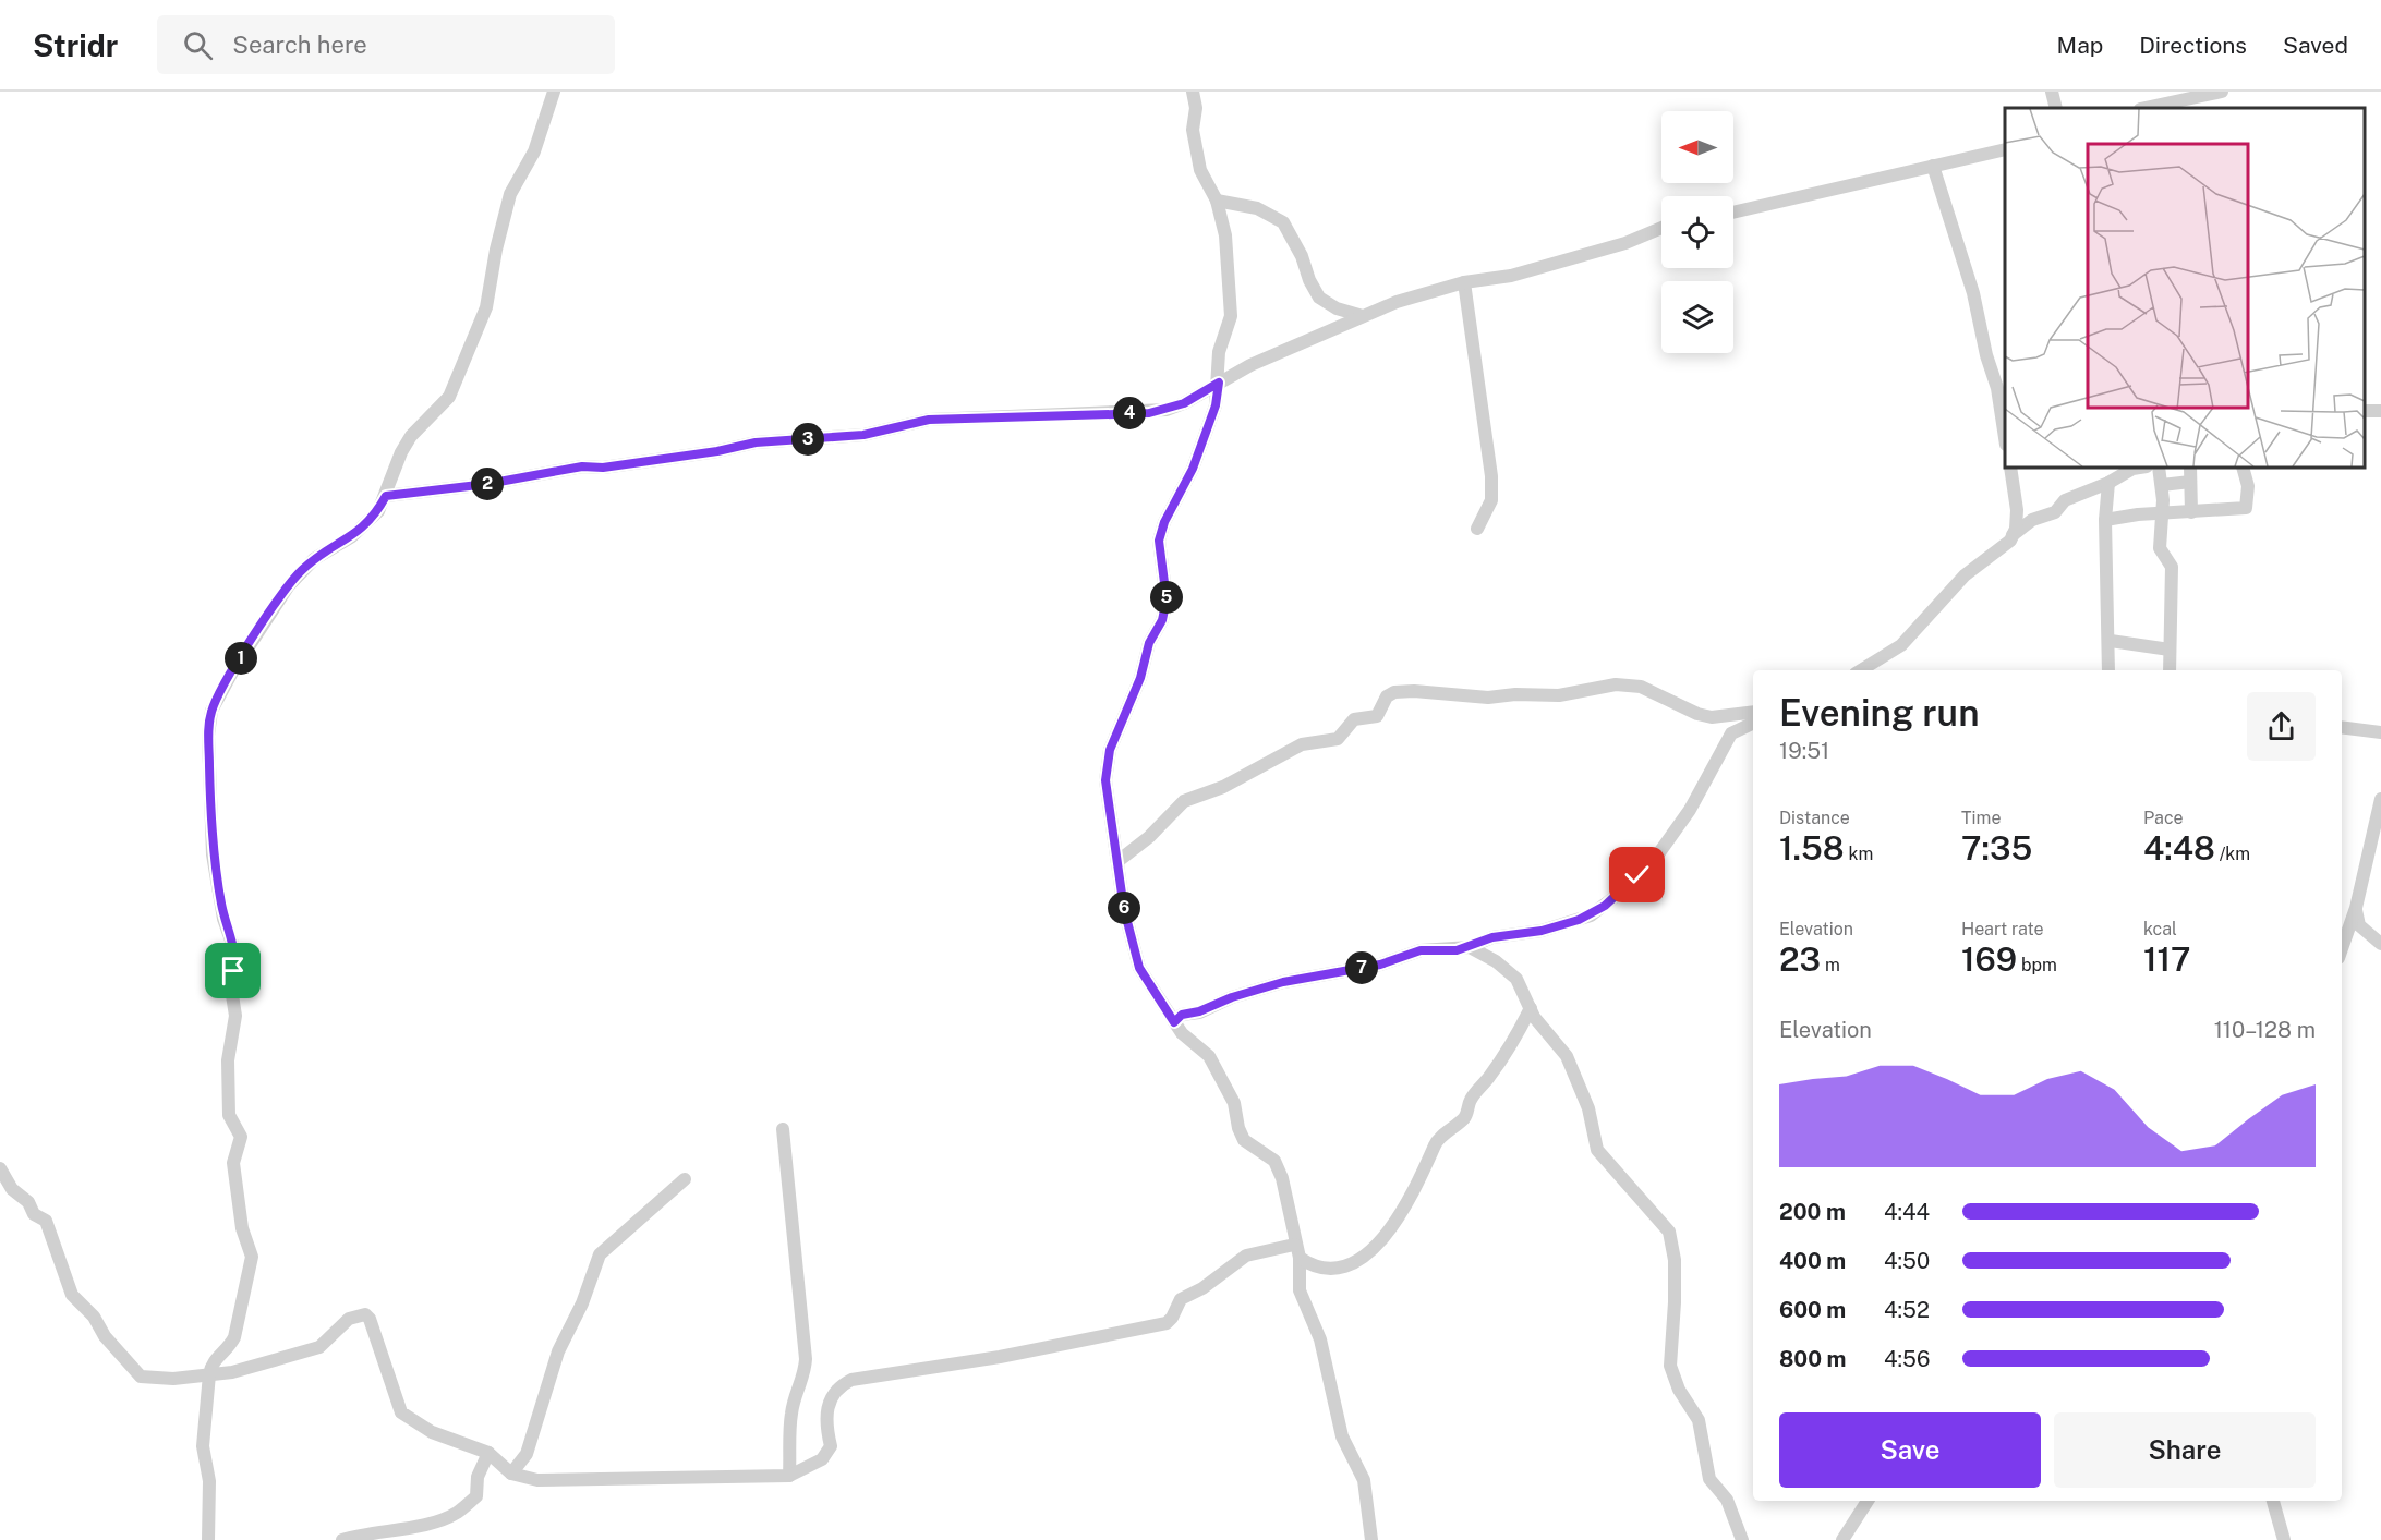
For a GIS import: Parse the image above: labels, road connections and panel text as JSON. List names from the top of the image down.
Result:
{
  "north": "left",
  "page": {
    "header": "Stridr",
    "search": "Search here",
    "nav": ["Map", "Directions", "Saved"],
    "pins": [
      "4",
      "3",
      "2",
      "5",
      "1",
      "6",
      "7"
    ],
    "heading": ["Evening run", "19:51"],
    "stats": [
      ["Distance", "1.58 km"],
      ["Time", "7:35"],
      ["Pace", "4:48 /km"],
      ["Elevation", "23 m"],
      ["Heart rate", "169 bpm"],
      ["kcal", "117"]
    ],
    "chart": ["Elevation", "110–128 m"],
    "list": [
      {
        "name": "200 m",
        "note": "4:44"
      },
      {
        "name": "400 m",
        "note": "4:50"
      },
      {
        "name": "600 m",
        "note": "4:52"
      },
      {
        "name": "800 m",
        "note": "4:56"
      }
    ],
    "buttons": ["Save", "Share"]
  }
}
